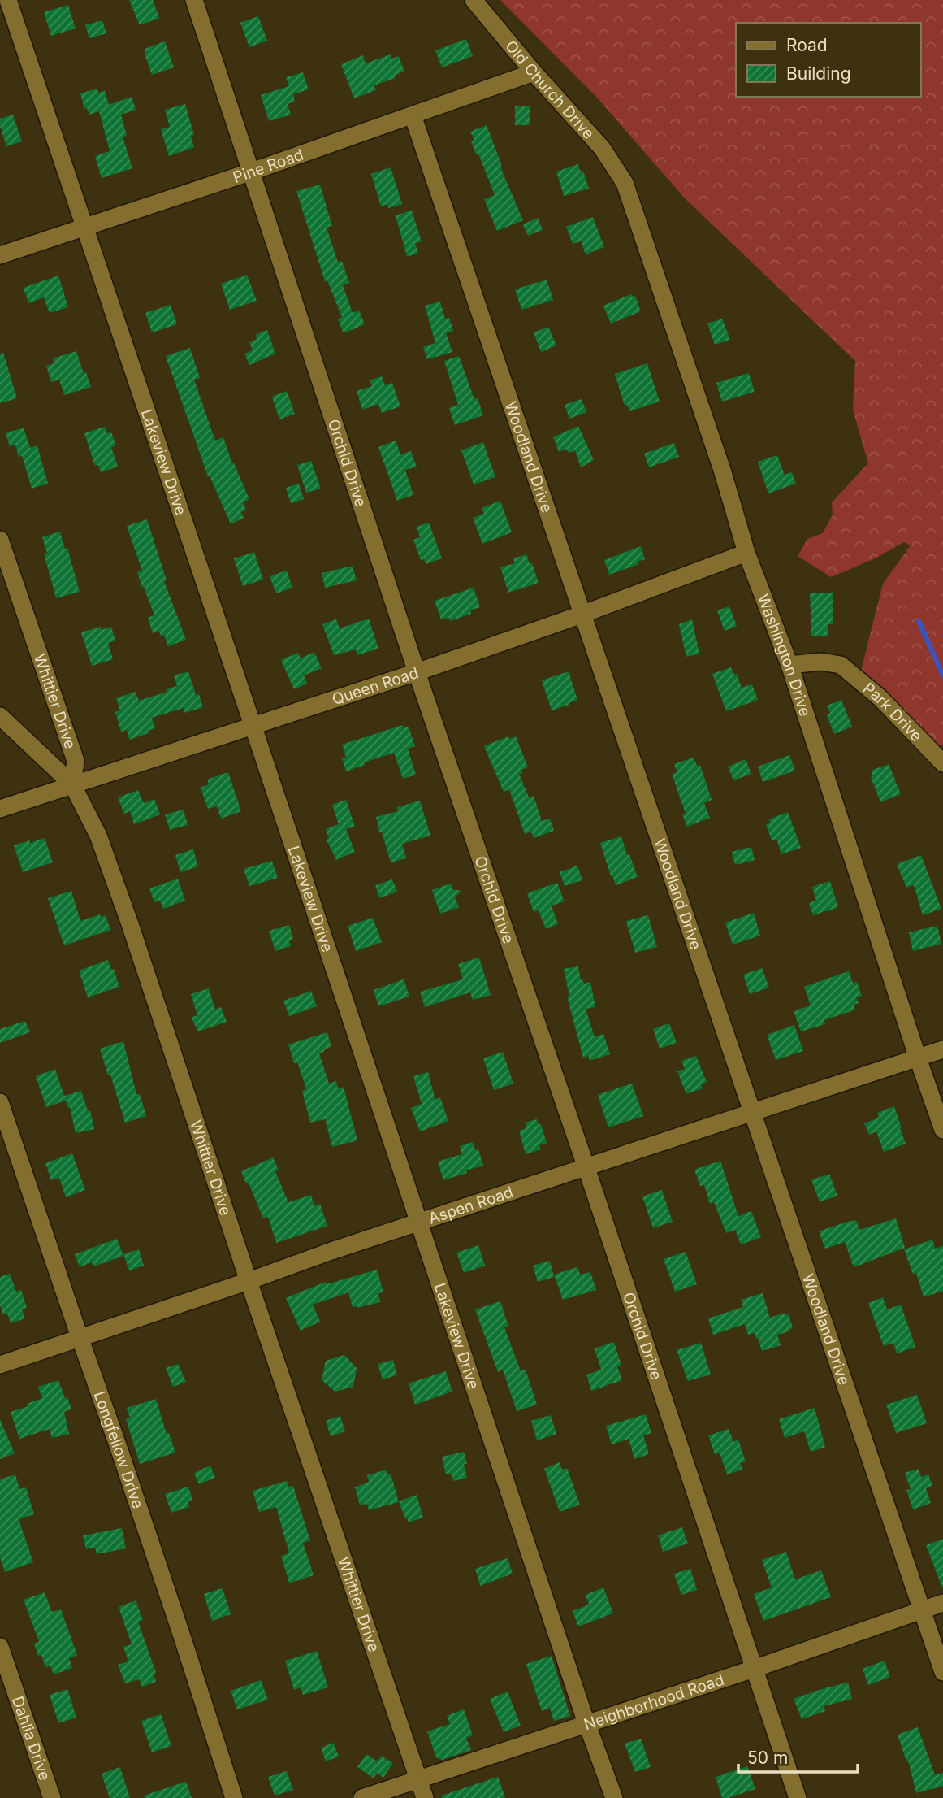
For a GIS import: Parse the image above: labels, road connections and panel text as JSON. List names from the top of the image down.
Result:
{
  "streets": {
    "street": [
      "Old Church Drive",
      "Pine Road",
      "Woodland Drive",
      "Lakeview Drive",
      "Orchid Drive",
      "Washington Drive",
      "Queen Road",
      "Whittier Drive",
      "Park Drive",
      "Aspen Road",
      "Longfellow Drive",
      "Neighborhood Road",
      "Dahlia Drive"
    ]
  },
  "crossings": [
    ["Old Church Drive", "Pine Road"],
    ["Old Church Drive", "Washington Drive"],
    ["Pine Road", "Woodland Drive"],
    ["Pine Road", "Lakeview Drive"],
    ["Pine Road", "Orchid Drive"],
    ["Woodland Drive", "Queen Road"],
    ["Woodland Drive", "Aspen Road"],
    ["Woodland Drive", "Neighborhood Road"],
    ["Lakeview Drive", "Queen Road"],
    ["Lakeview Drive", "Aspen Road"],
    ["Lakeview Drive", "Neighborhood Road"],
    ["Orchid Drive", "Queen Road"],
    ["Orchid Drive", "Aspen Road"],
    ["Orchid Drive", "Neighborhood Road"],
    ["Washington Drive", "Queen Road"],
    ["Washington Drive", "Park Drive"],
    ["Washington Drive", "Aspen Road"],
    ["Queen Road", "Whittier Drive"],
    ["Whittier Drive", "Aspen Road"],
    ["Whittier Drive", "Neighborhood Road"],
    ["Aspen Road", "Longfellow Drive"]
  ],
  "legend": ["Road", "Building"],
  "scale_bar": "50 m"
}
